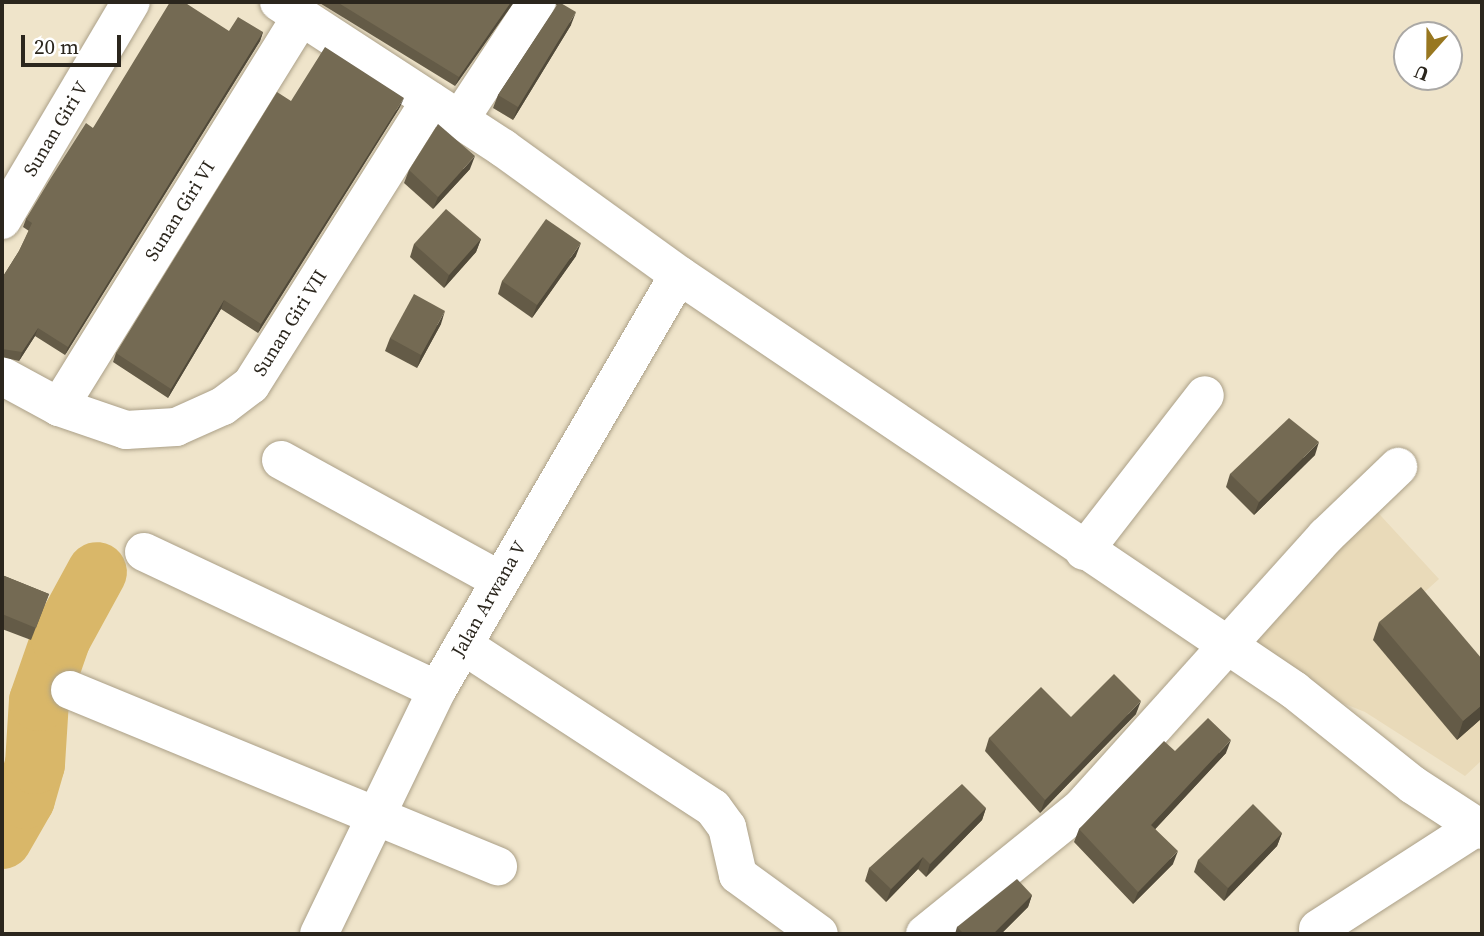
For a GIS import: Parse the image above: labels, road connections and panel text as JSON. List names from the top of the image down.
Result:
{
  "streets": {
    "street": [
      "Sunan Giri V",
      "Sunan Giri VI",
      "Sunan Giri VII",
      "Jalan Arwana V"
    ]
  },
  "crossings": [
    ["Sunan Giri VI", "Sunan Giri VII"]
  ],
  "scale_bar": "20 m",
  "north": "bottom"
}
